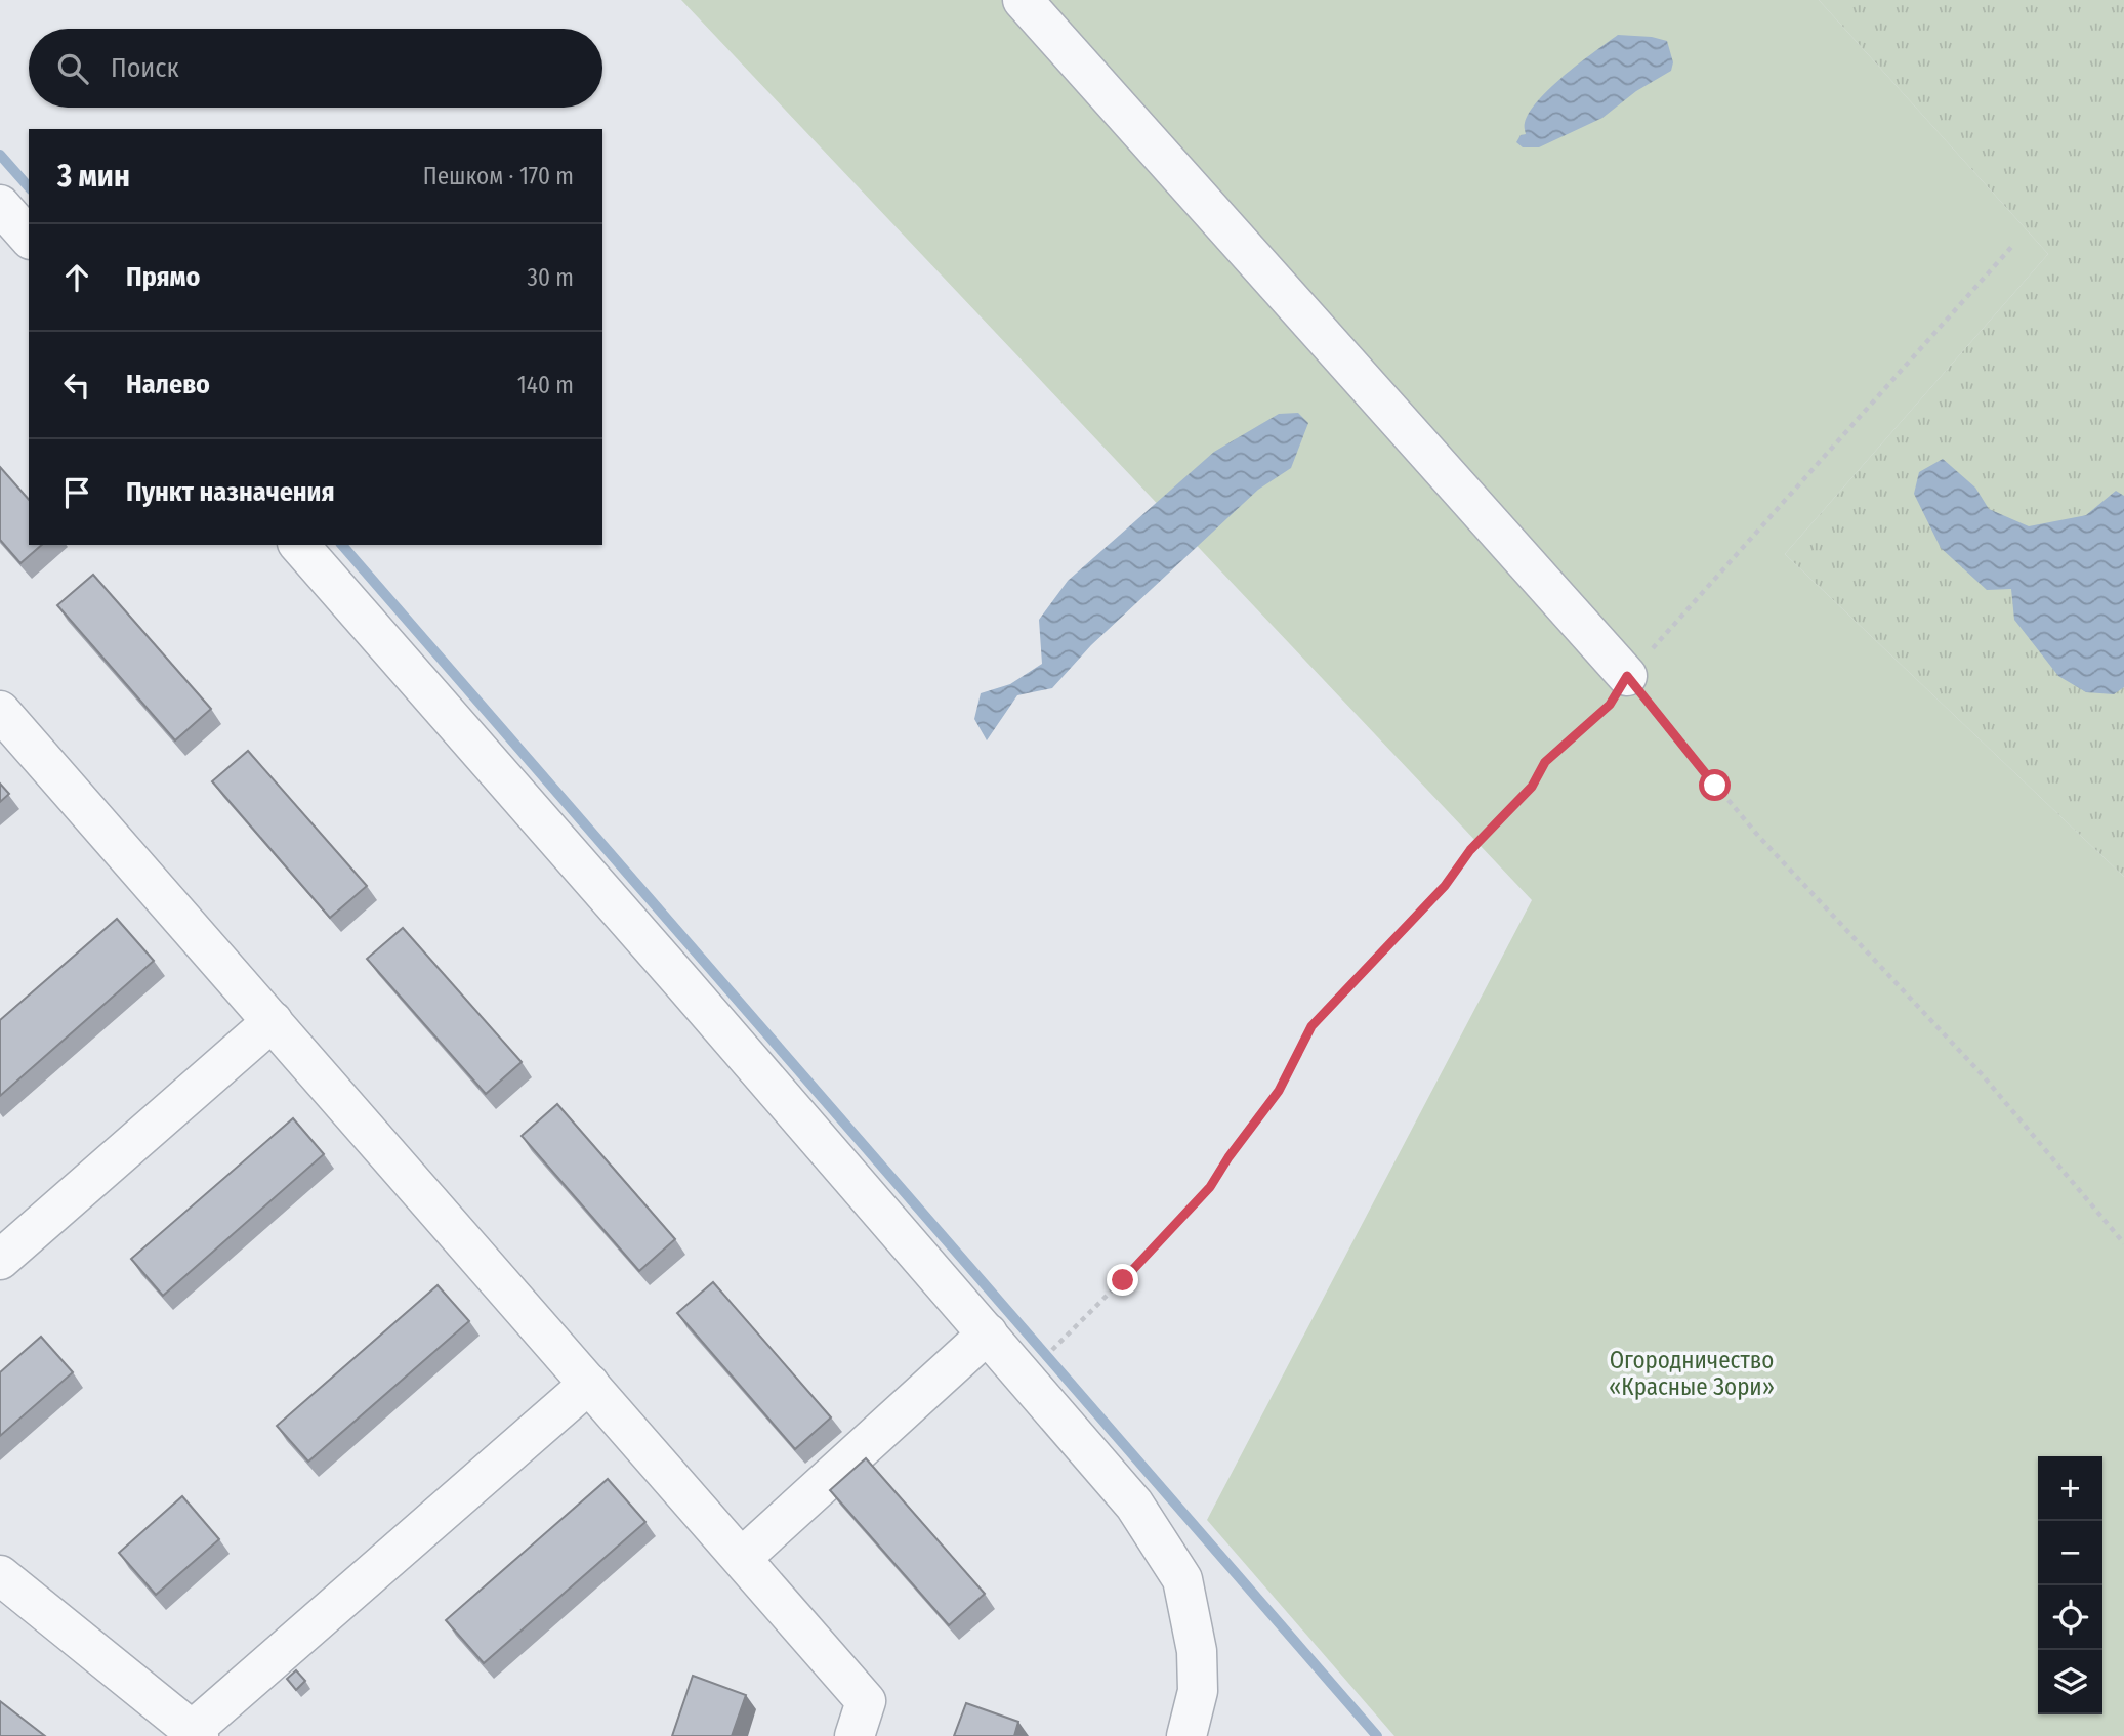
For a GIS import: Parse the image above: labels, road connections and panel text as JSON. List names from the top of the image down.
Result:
{
  "parks": ["Огородничество «Красные Зори»"],
  "page": {
    "search": "Поиск",
    "heading": ["3 мин", "Пешком · 170 m"],
    "list": [
      ["Прямо", "30 m"],
      ["Налево", "140 m"],
      "Пункт назначения"
    ],
    "map_buttons": ["+", "−"]
  }
}
